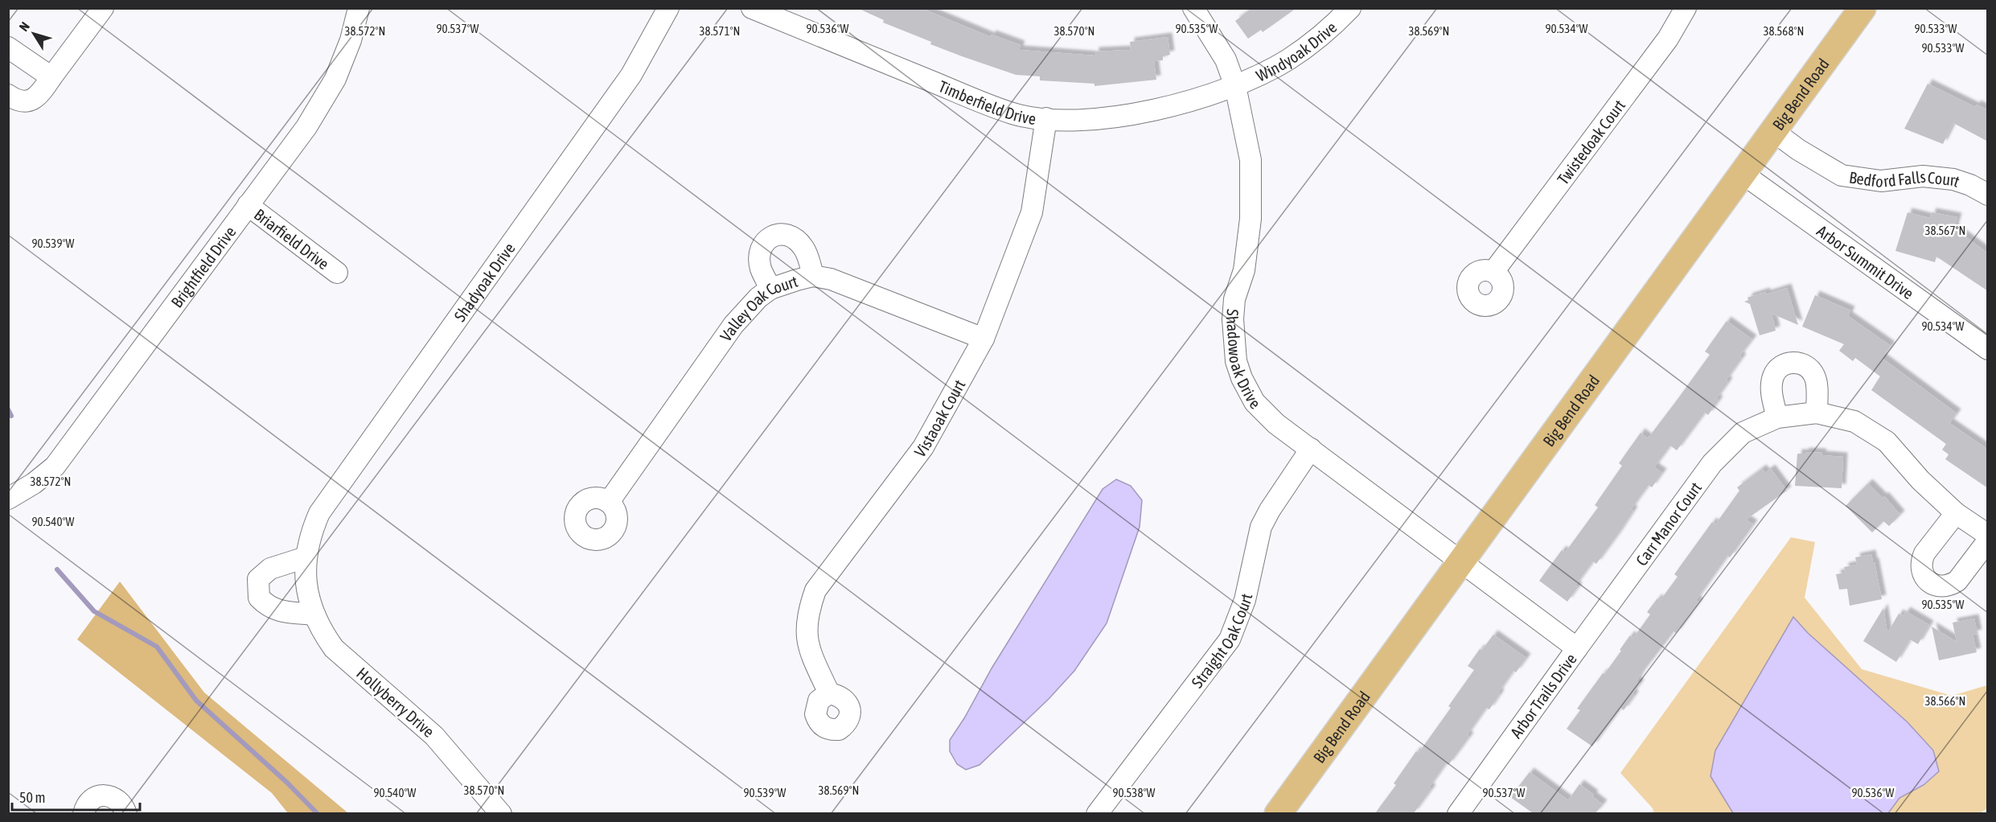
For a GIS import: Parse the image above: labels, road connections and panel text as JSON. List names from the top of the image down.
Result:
{
  "streets": {
    "main road": ["Big Bend Road"],
    "street": [
      "Windyoak Drive",
      "Timberfield Drive",
      "Twistedoak Court",
      "Bedford Falls Court",
      "Briarfield Drive",
      "Arbor Summit Drive",
      "Brightfield Drive",
      "Shadyoak Drive",
      "Valley Oak Court",
      "Shadowoak Drive",
      "Vistaoak Court",
      "Carr Manor Court",
      "Straight Oak Court",
      "Arbor Trails Drive",
      "Hollyberry Drive"
    ]
  },
  "crossings": [
    ["Windyoak Drive", "Timberfield Drive"],
    ["Windyoak Drive", "Shadowoak Drive"],
    ["Big Bend Road", "Bedford Falls Court"],
    ["Big Bend Road", "Arbor Summit Drive"],
    ["Big Bend Road", "Shadowoak Drive"],
    ["Big Bend Road", "Arbor Trails Drive"],
    ["Timberfield Drive", "Shadowoak Drive"],
    ["Timberfield Drive", "Vistaoak Court"],
    ["Briarfield Drive", "Brightfield Drive"],
    ["Shadyoak Drive", "Hollyberry Drive"],
    ["Valley Oak Court", "Vistaoak Court"],
    ["Shadowoak Drive", "Straight Oak Court"],
    ["Shadowoak Drive", "Arbor Trails Drive"],
    ["Carr Manor Court", "Arbor Trails Drive"]
  ],
  "scale_bar": "50 m",
  "north": "top left",
  "coordinates": [
    "90.537°W",
    "90.536°W",
    "90.535°W",
    "90.534°W",
    "90.533°W",
    "38.572°N",
    "38.571°N",
    "38.570°N",
    "38.569°N",
    "38.568°N",
    "38.567°N",
    "90.539°W",
    "90.540°W",
    "38.566°N",
    "90.538°W"
  ]
}
